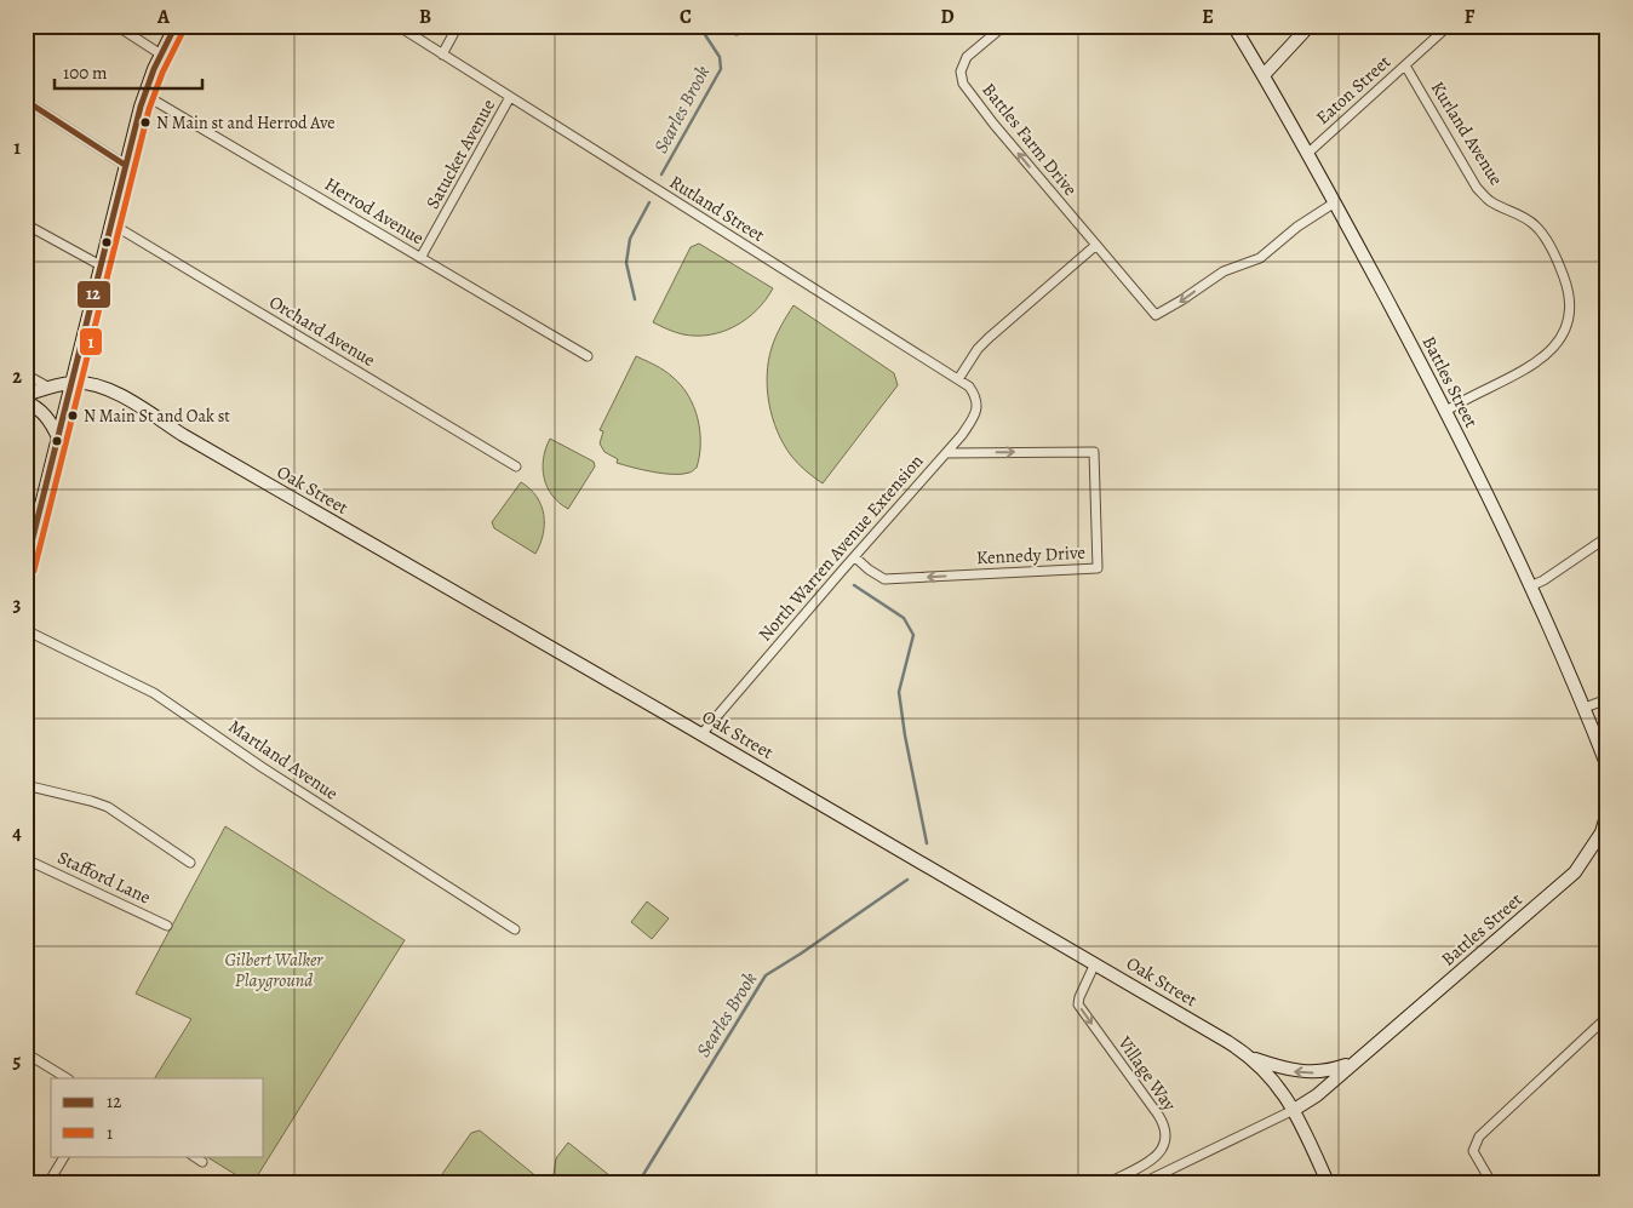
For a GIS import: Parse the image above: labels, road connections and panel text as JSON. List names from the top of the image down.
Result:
{
  "streets": {
    "main road": ["Battles Street", "Oak Street"],
    "street": [
      "Eaton Street",
      "Kurland Avenue",
      "Battles Farm Drive",
      "Satucket Avenue",
      "Rutland Street",
      "Herrod Avenue",
      "Orchard Avenue",
      "North Warren Avenue Extension",
      "Kennedy Drive",
      "Martland Avenue",
      "Stafford Lane",
      "Village Way"
    ]
  },
  "crossings": [
    ["Eaton Street", "Kurland Avenue"],
    ["Eaton Street", "Battles Street"],
    ["Kurland Avenue", "Battles Street"],
    ["Battles Farm Drive", "Battles Street"],
    ["Satucket Avenue", "Rutland Street"],
    ["Satucket Avenue", "Herrod Avenue"],
    ["Rutland Street", "North Warren Avenue Extension"],
    ["Battles Street", "Oak Street"],
    ["Oak Street", "North Warren Avenue Extension"],
    ["Oak Street", "Village Way"],
    ["North Warren Avenue Extension", "Kennedy Drive"]
  ],
  "water": ["Searles Brook"],
  "parks": ["Gilbert Walker Playground"],
  "places": ["N Main st and Herrod Ave", "N Main St and Oak st"],
  "lines": ["transit line 12", "transit line 1"],
  "legend": ["12", "1"],
  "scale_bar": "100 m",
  "grid": {
    "columns": [
      "A",
      "B",
      "C",
      "D",
      "E",
      "F"
    ],
    "rows": [
      "1",
      "2",
      "3",
      "4",
      "5"
    ]
  }
}
